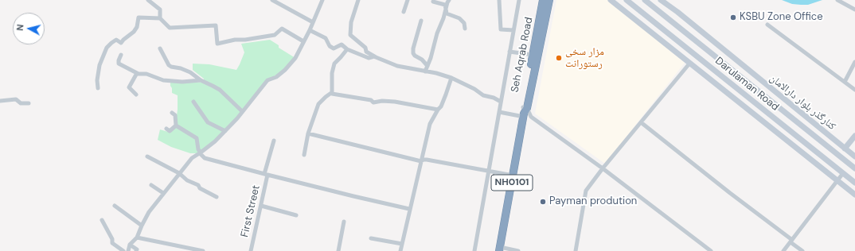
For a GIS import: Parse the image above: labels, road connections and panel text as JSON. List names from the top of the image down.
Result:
{
  "streets": {
    "highway": ["Seh Aqrab Road", "NH0101"],
    "street": ["Darulaman Road", "کنارگذر بلوار دارالامان", "First Street"]
  },
  "crossings": [
    ["Seh Aqrab Road", "NH0101"]
  ],
  "places": ["KSBU Zone Office", "مزار سخی رستورانت", "Payman prodution"],
  "north": "left"
}
